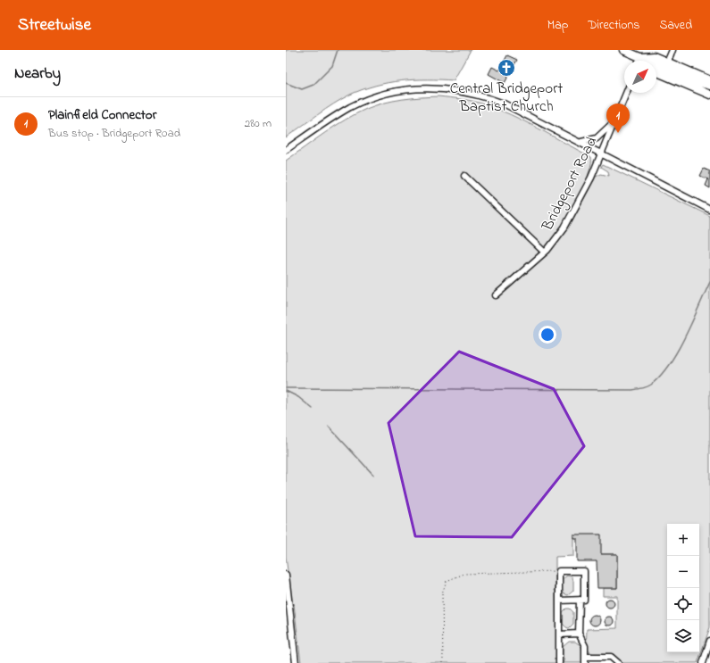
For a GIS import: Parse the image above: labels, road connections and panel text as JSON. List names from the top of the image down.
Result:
{
  "streets": {
    "street": ["Bridgeport Road"]
  },
  "places": {
    "church": ["Central Bridgeport Baptist Church"]
  },
  "north": "top right",
  "page": {
    "header": "Streetwise",
    "nav": ["Map", "Directions", "Saved"],
    "heading": "Nearby",
    "list": [
      {
        "mark": "1",
        "name": "Plainfield Connector",
        "note": "Bus stop · Bridgeport Road",
        "value": "280 m"
      }
    ],
    "pins": "1",
    "map_buttons": ["+", "−"]
  }
}
